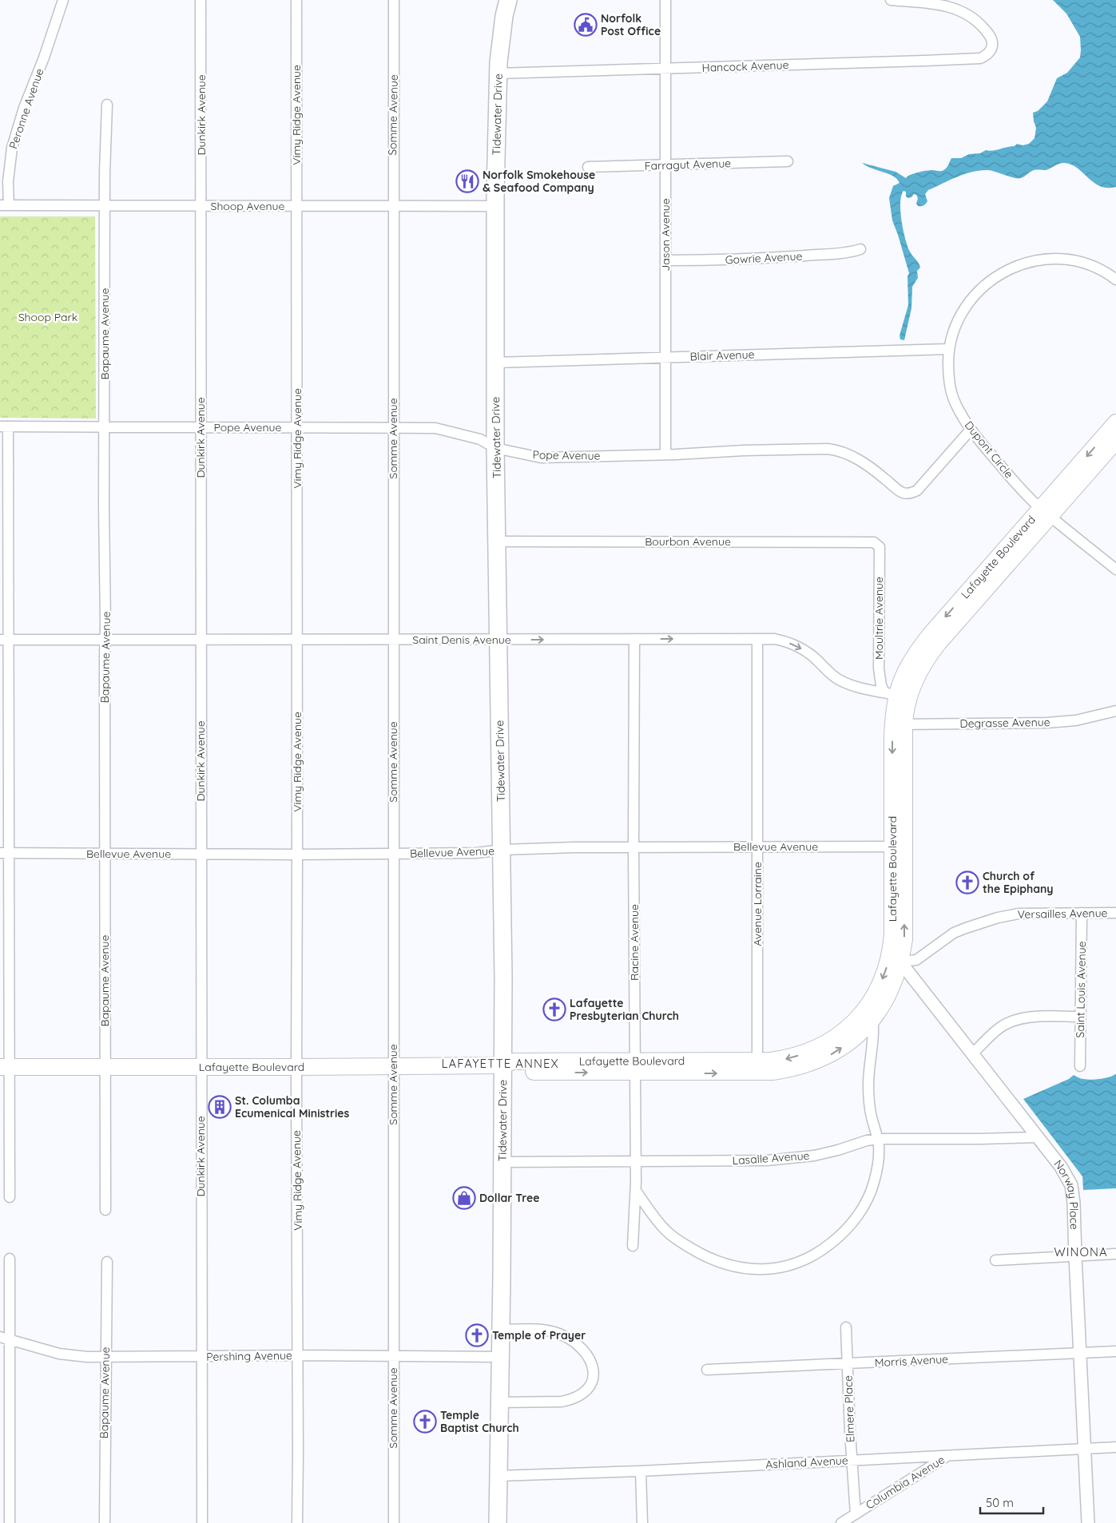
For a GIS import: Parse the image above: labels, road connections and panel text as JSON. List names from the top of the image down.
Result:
{
  "streets": {
    "highway": ["Tidewater Drive"],
    "main road": ["Lafayette Boulevard"],
    "street": [
      "Hancock Avenue",
      "Peronne Avenue",
      "Dunkirk Avenue",
      "Vimy Ridge Avenue",
      "Somme Avenue",
      "Farragut Avenue",
      "Shoop Avenue",
      "Jason Avenue",
      "Gowrie Avenue",
      "Bapaume Avenue",
      "Blair Avenue",
      "Pope Avenue",
      "Dupont Circle",
      "Bourbon Avenue",
      "Moultrie Avenue",
      "Saint Denis Avenue",
      "Degrasse Avenue",
      "Bellevue Avenue",
      "Avenue Lorraine",
      "Versailles Avenue",
      "Racine Avenue",
      "Saint Louis Avenue",
      "Lasalle Avenue",
      "Norway Place",
      "Pershing Avenue",
      "Morris Avenue",
      "Elmere Place",
      "Ashland Avenue",
      "Columbia Avenue"
    ]
  },
  "crossings": [
    ["Hancock Avenue", "Tidewater Drive"],
    ["Hancock Avenue", "Jason Avenue"],
    ["Peronne Avenue", "Shoop Avenue"],
    ["Tidewater Drive", "Shoop Avenue"],
    ["Tidewater Drive", "Blair Avenue"],
    ["Tidewater Drive", "Pope Avenue"],
    ["Tidewater Drive", "Bourbon Avenue"],
    ["Tidewater Drive", "Lafayette Boulevard"],
    ["Tidewater Drive", "Saint Denis Avenue"],
    ["Tidewater Drive", "Bellevue Avenue"],
    ["Tidewater Drive", "Lasalle Avenue"],
    ["Tidewater Drive", "Pershing Avenue"],
    ["Tidewater Drive", "Ashland Avenue"],
    ["Dunkirk Avenue", "Shoop Avenue"],
    ["Dunkirk Avenue", "Pope Avenue"],
    ["Dunkirk Avenue", "Lafayette Boulevard"],
    ["Dunkirk Avenue", "Saint Denis Avenue"],
    ["Dunkirk Avenue", "Bellevue Avenue"],
    ["Dunkirk Avenue", "Pershing Avenue"],
    ["Vimy Ridge Avenue", "Shoop Avenue"],
    ["Vimy Ridge Avenue", "Pope Avenue"],
    ["Vimy Ridge Avenue", "Lafayette Boulevard"],
    ["Vimy Ridge Avenue", "Saint Denis Avenue"],
    ["Vimy Ridge Avenue", "Bellevue Avenue"],
    ["Vimy Ridge Avenue", "Pershing Avenue"],
    ["Somme Avenue", "Shoop Avenue"],
    ["Somme Avenue", "Pope Avenue"],
    ["Somme Avenue", "Lafayette Boulevard"],
    ["Somme Avenue", "Saint Denis Avenue"],
    ["Somme Avenue", "Bellevue Avenue"],
    ["Somme Avenue", "Pershing Avenue"],
    ["Farragut Avenue", "Jason Avenue"],
    ["Shoop Avenue", "Bapaume Avenue"],
    ["Jason Avenue", "Gowrie Avenue"],
    ["Jason Avenue", "Blair Avenue"],
    ["Jason Avenue", "Pope Avenue"],
    ["Bapaume Avenue", "Pope Avenue"],
    ["Bapaume Avenue", "Lafayette Boulevard"],
    ["Bapaume Avenue", "Saint Denis Avenue"],
    ["Bapaume Avenue", "Bellevue Avenue"],
    ["Bapaume Avenue", "Pershing Avenue"],
    ["Blair Avenue", "Dupont Circle"],
    ["Pope Avenue", "Dupont Circle"],
    ["Dupont Circle", "Lafayette Boulevard"],
    ["Bourbon Avenue", "Moultrie Avenue"],
    ["Lafayette Boulevard", "Moultrie Avenue"],
    ["Lafayette Boulevard", "Saint Denis Avenue"],
    ["Lafayette Boulevard", "Degrasse Avenue"],
    ["Lafayette Boulevard", "Bellevue Avenue"],
    ["Lafayette Boulevard", "Avenue Lorraine"],
    ["Lafayette Boulevard", "Versailles Avenue"],
    ["Lafayette Boulevard", "Racine Avenue"],
    ["Lafayette Boulevard", "Norway Place"],
    ["Moultrie Avenue", "Saint Denis Avenue"],
    ["Saint Denis Avenue", "Avenue Lorraine"],
    ["Saint Denis Avenue", "Racine Avenue"],
    ["Bellevue Avenue", "Avenue Lorraine"],
    ["Bellevue Avenue", "Racine Avenue"],
    ["Versailles Avenue", "Saint Louis Avenue"],
    ["Versailles Avenue", "Norway Place"],
    ["Racine Avenue", "Lasalle Avenue"],
    ["Lasalle Avenue", "Norway Place"],
    ["Norway Place", "Morris Avenue"],
    ["Norway Place", "Ashland Avenue"],
    ["Morris Avenue", "Elmere Place"],
    ["Elmere Place", "Ashland Avenue"],
    ["Elmere Place", "Columbia Avenue"],
    ["Ashland Avenue", "Columbia Avenue"]
  ],
  "one_way": ["Saint Denis Avenue"],
  "districts": ["LAFAYETTE ANNEX", "WINONA"],
  "parks": ["Shoop Park"],
  "places": {
    "public building": ["Norfolk Post Office"],
    "restaurant": ["Norfolk Smokehouse & Seafood Company"],
    "church": [
      "Church of the Epiphany",
      "Lafayette Presbyterian Church",
      "Temple of Prayer",
      "Temple Baptist Church"
    ],
    "building": ["St. Columba Ecumenical Ministries"],
    "shop": ["Dollar Tree"]
  },
  "scale_bar": "50 m"
}
